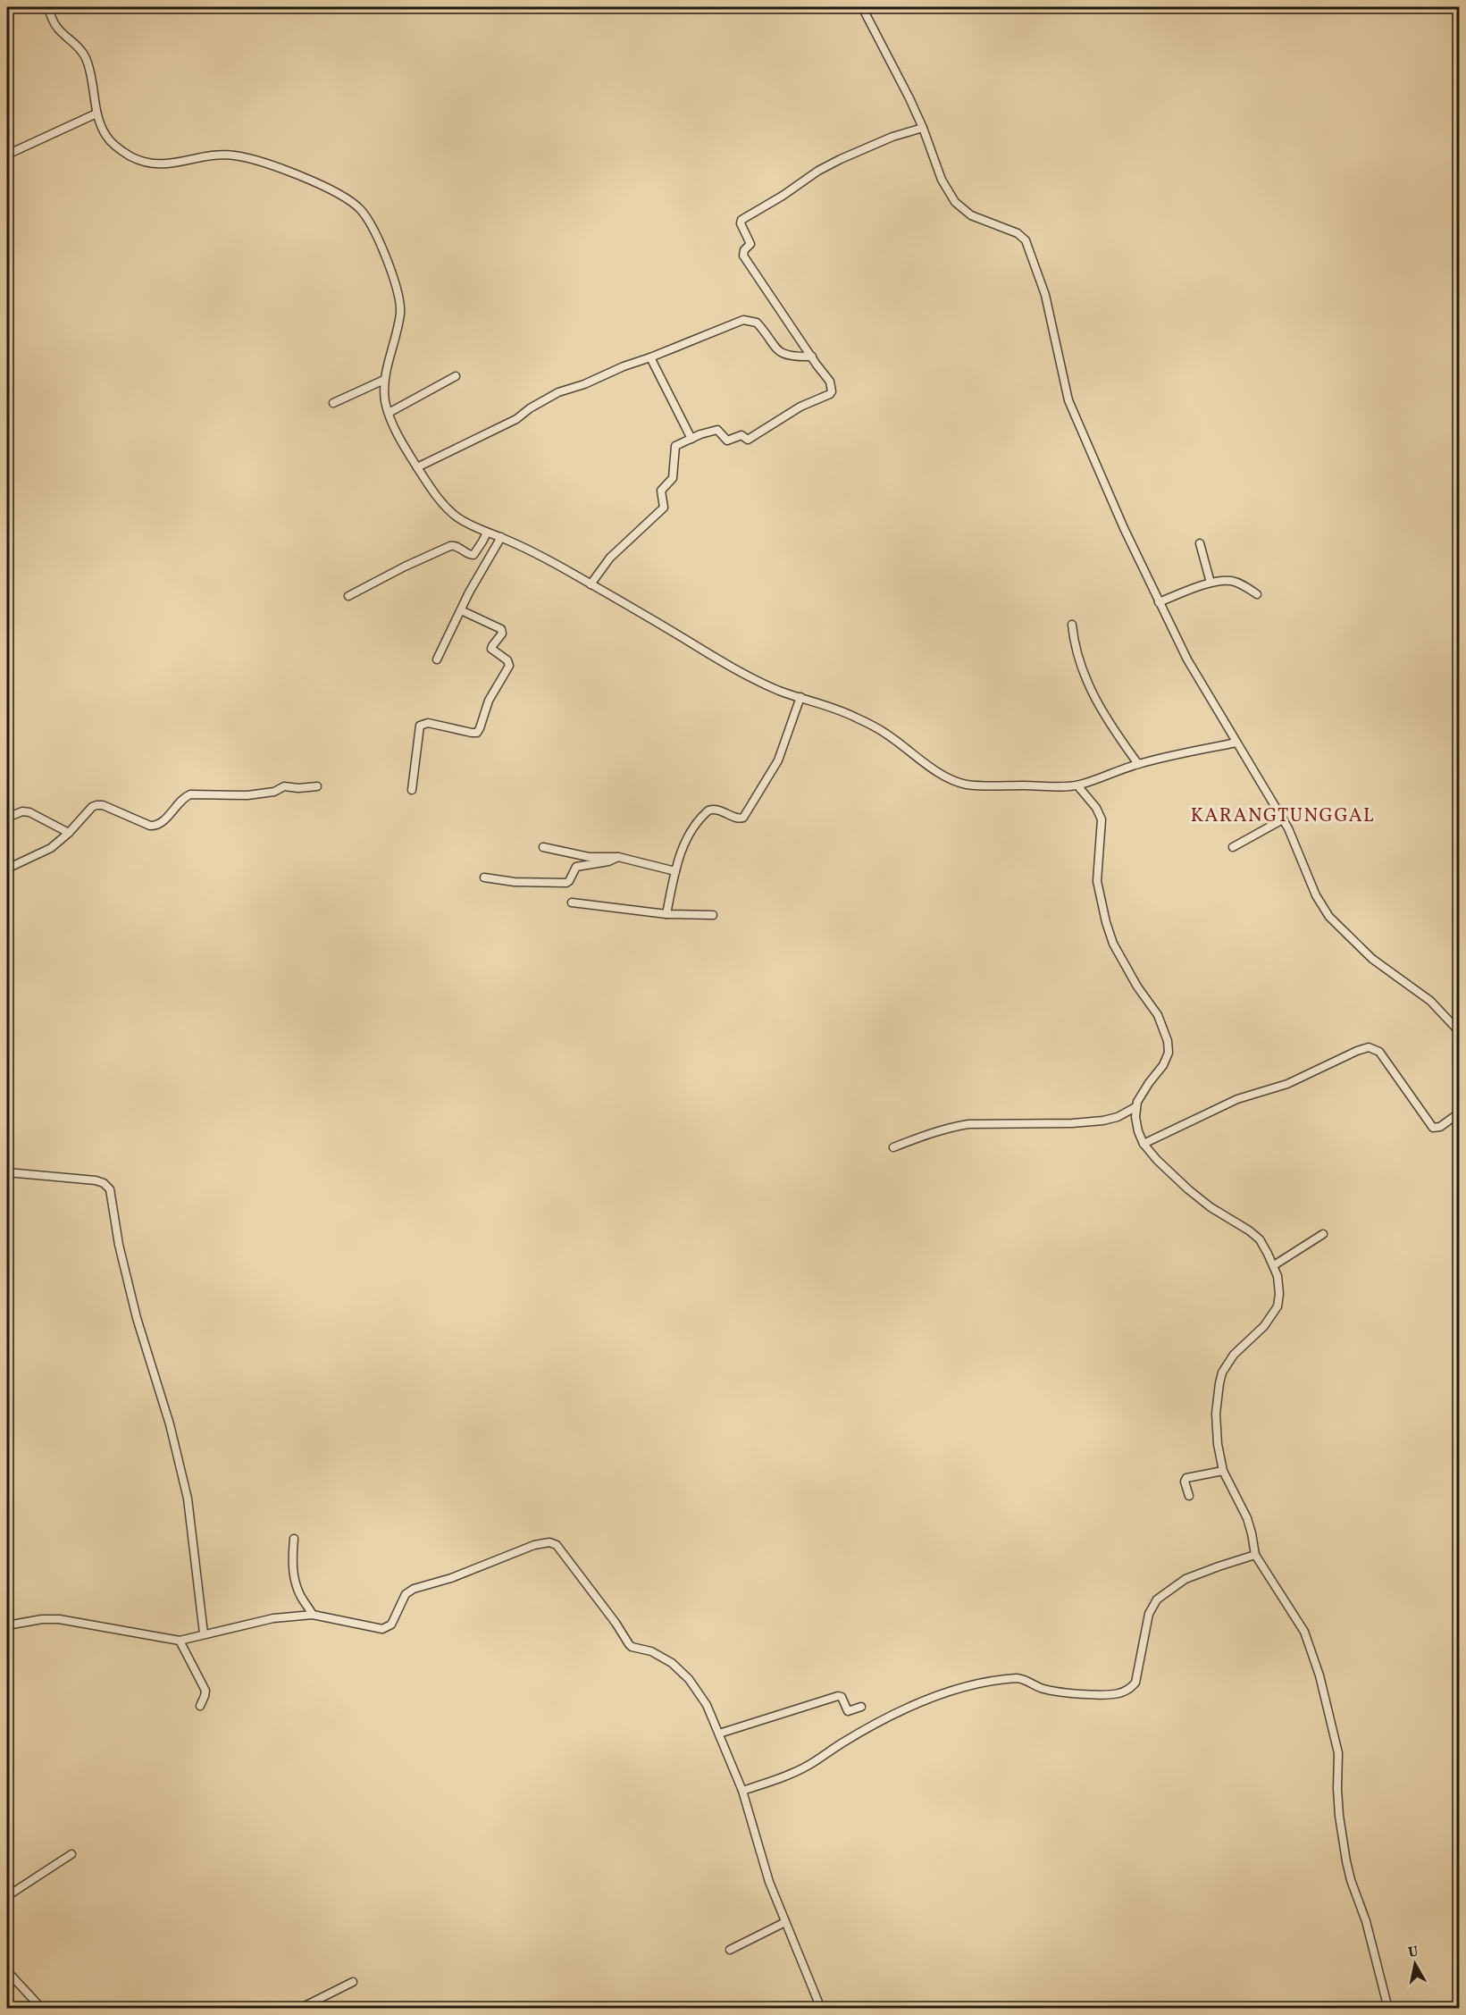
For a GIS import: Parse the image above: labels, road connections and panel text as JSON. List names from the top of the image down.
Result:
{
  "districts": ["KARANGTUNGGAL"],
  "north": "top"
}
